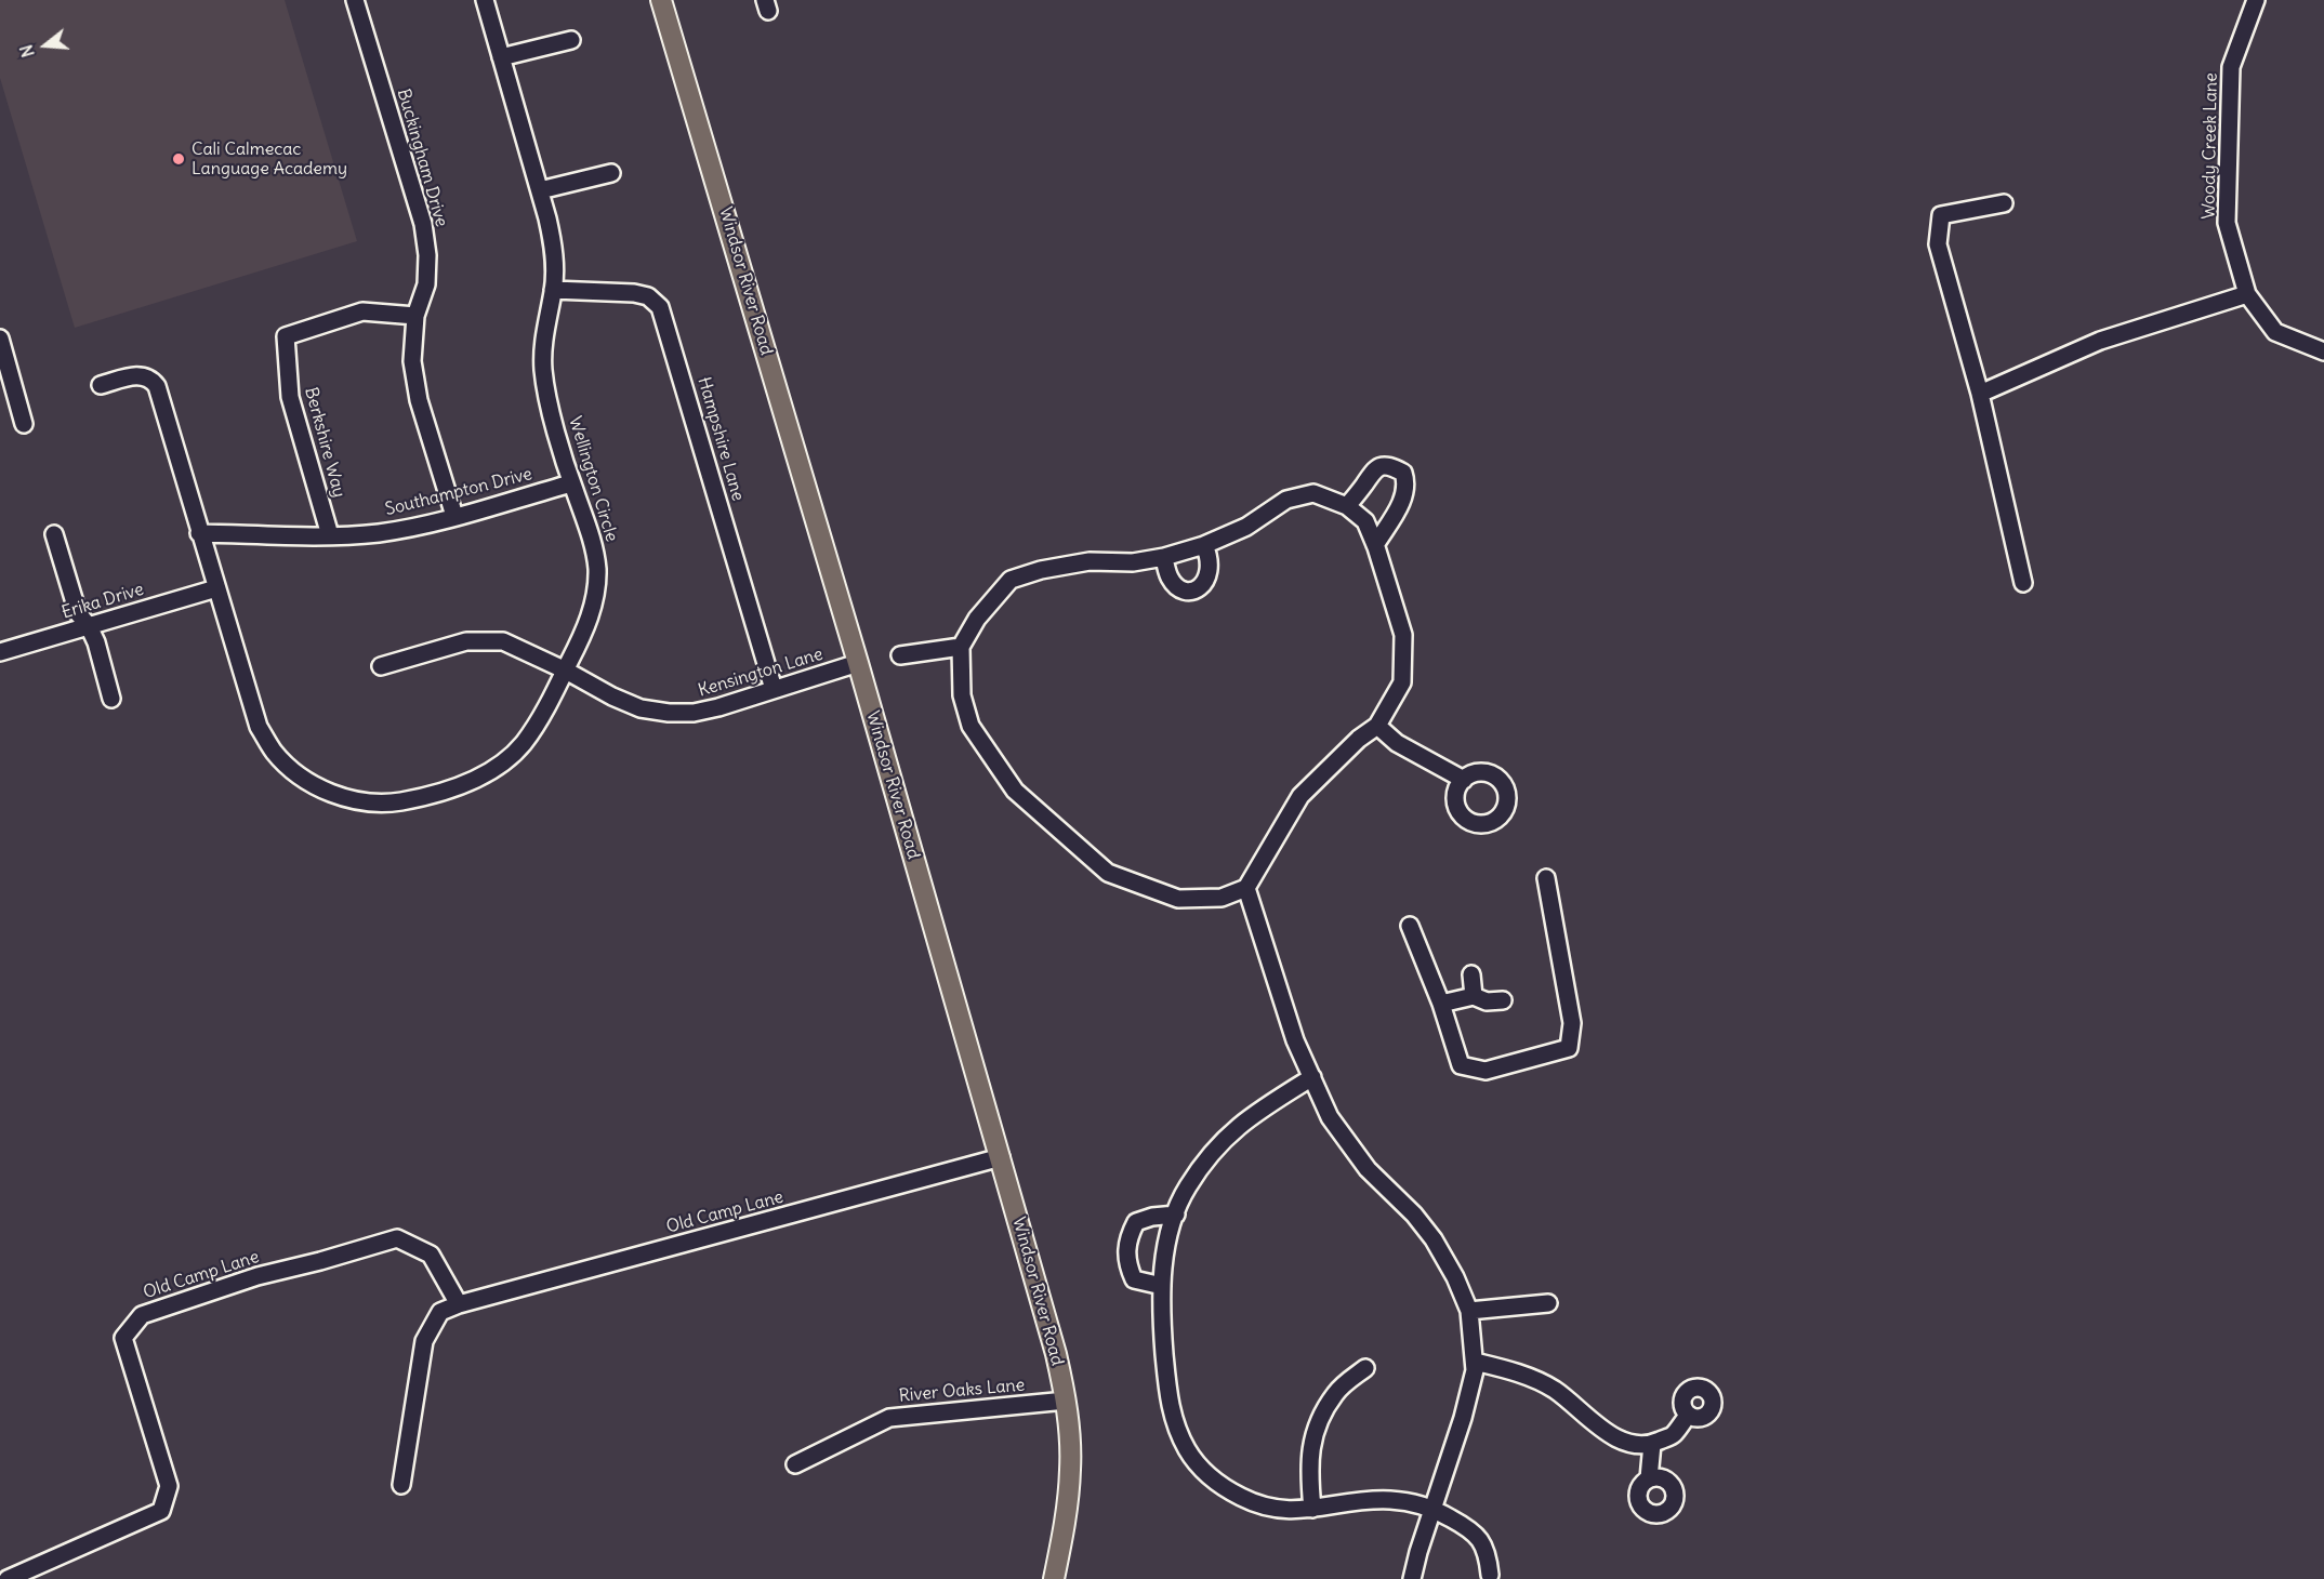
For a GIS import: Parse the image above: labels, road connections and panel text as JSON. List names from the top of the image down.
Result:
{
  "streets": {
    "main road": ["Windsor River Road"],
    "street": [
      "Woody Creek Lane",
      "Buckingham Drive",
      "Hampshire Lane",
      "Berkshire Way",
      "Wellington Circle",
      "Southampton Drive",
      "Erika Drive",
      "Kensington Lane",
      "Old Camp Lane",
      "River Oaks Lane"
    ]
  },
  "crossings": [
    ["Buckingham Drive", "Berkshire Way"],
    ["Buckingham Drive", "Southampton Drive"],
    ["Windsor River Road", "Kensington Lane"],
    ["Windsor River Road", "Old Camp Lane"],
    ["Windsor River Road", "River Oaks Lane"],
    ["Hampshire Lane", "Wellington Circle"],
    ["Hampshire Lane", "Kensington Lane"],
    ["Berkshire Way", "Southampton Drive"],
    ["Wellington Circle", "Southampton Drive"],
    ["Wellington Circle", "Erika Drive"],
    ["Wellington Circle", "Kensington Lane"]
  ],
  "places": ["Cali Calmecac Language Academy"],
  "north": "left"
}
